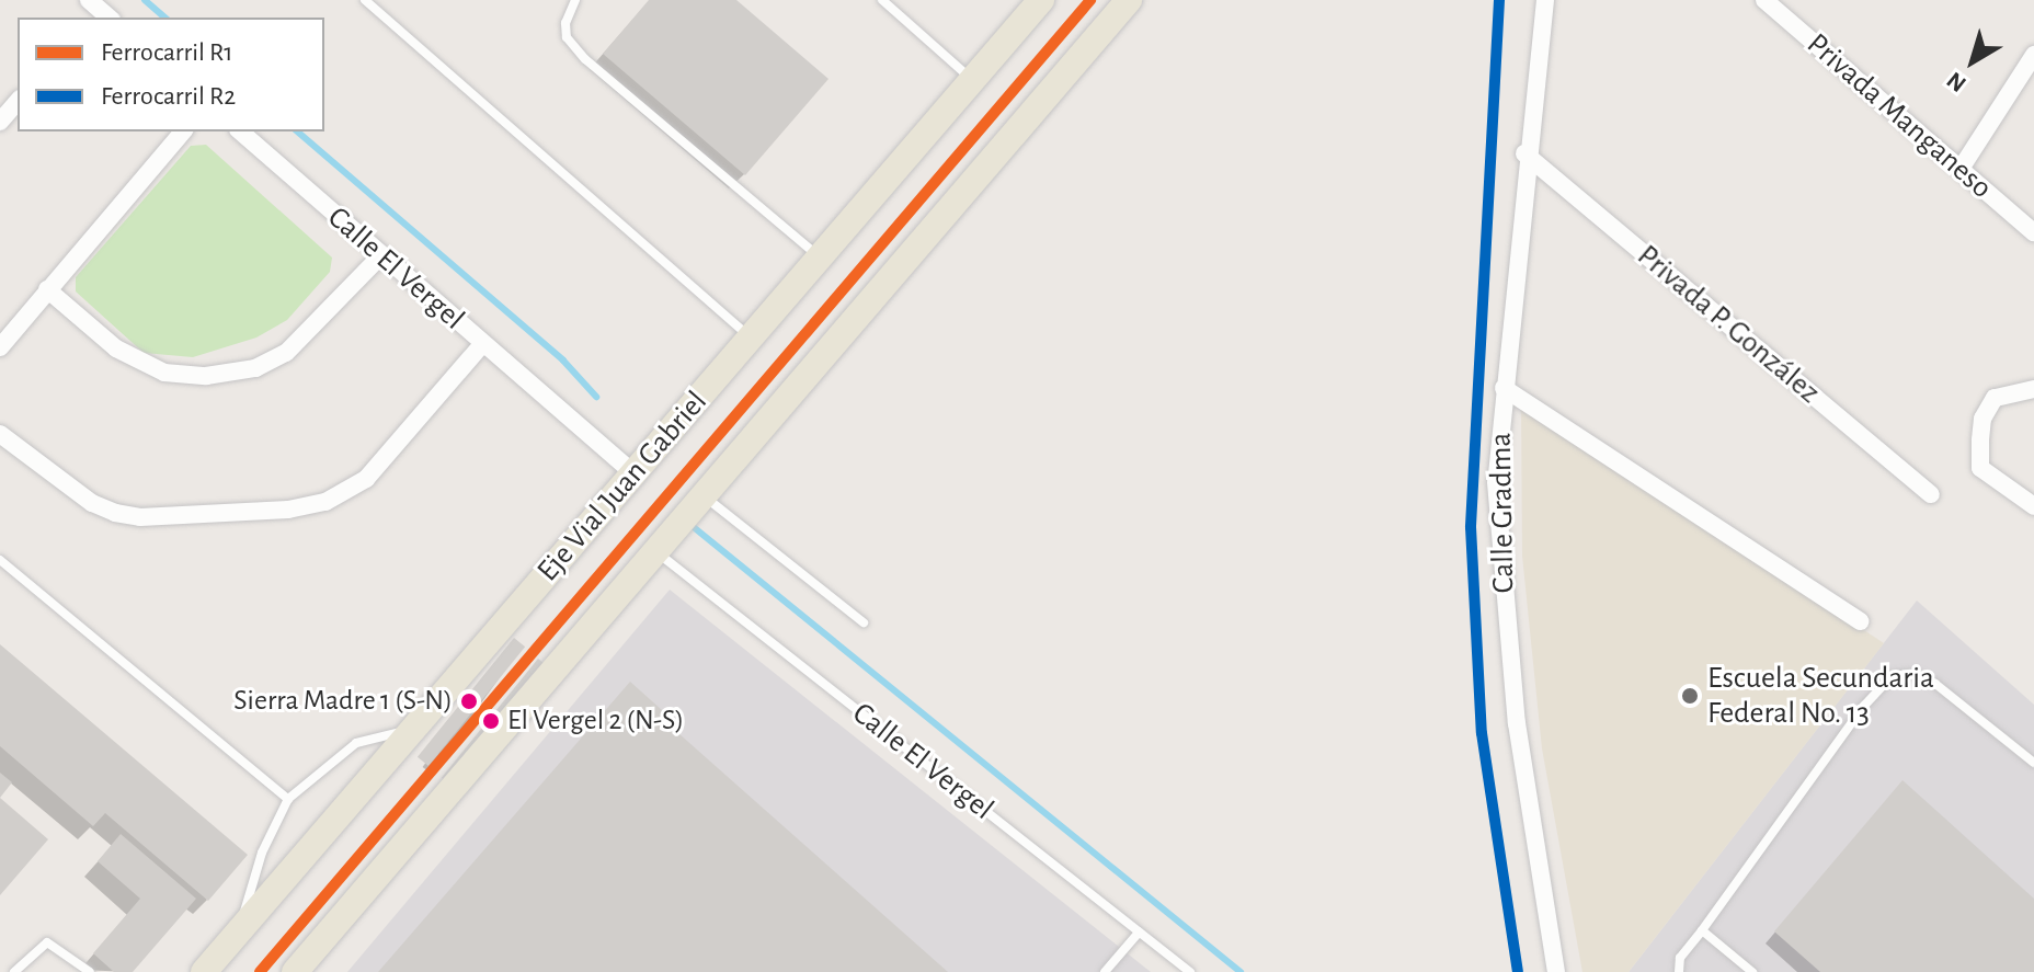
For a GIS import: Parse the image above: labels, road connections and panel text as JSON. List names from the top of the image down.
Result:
{
  "streets": {
    "main road": ["Eje Vial Juan Gabriel"],
    "street": [
      "Privada Manganeso",
      "Calle El Vergel",
      "Privada P. González",
      "Calle Gradma"
    ]
  },
  "crossings": [
    ["Calle El Vergel", "Eje Vial Juan Gabriel"],
    ["Privada P. González", "Calle Gradma"]
  ],
  "places": ["Escuela Secundaria Federal No. 13", "Sierra Madre 1 (S-N)", "El Vergel 2 (N-S)"],
  "lines": ["rail line R1", "rail line R2"],
  "legend": ["Ferrocarril R1", "Ferrocarril R2"],
  "north": "bottom left"
}
